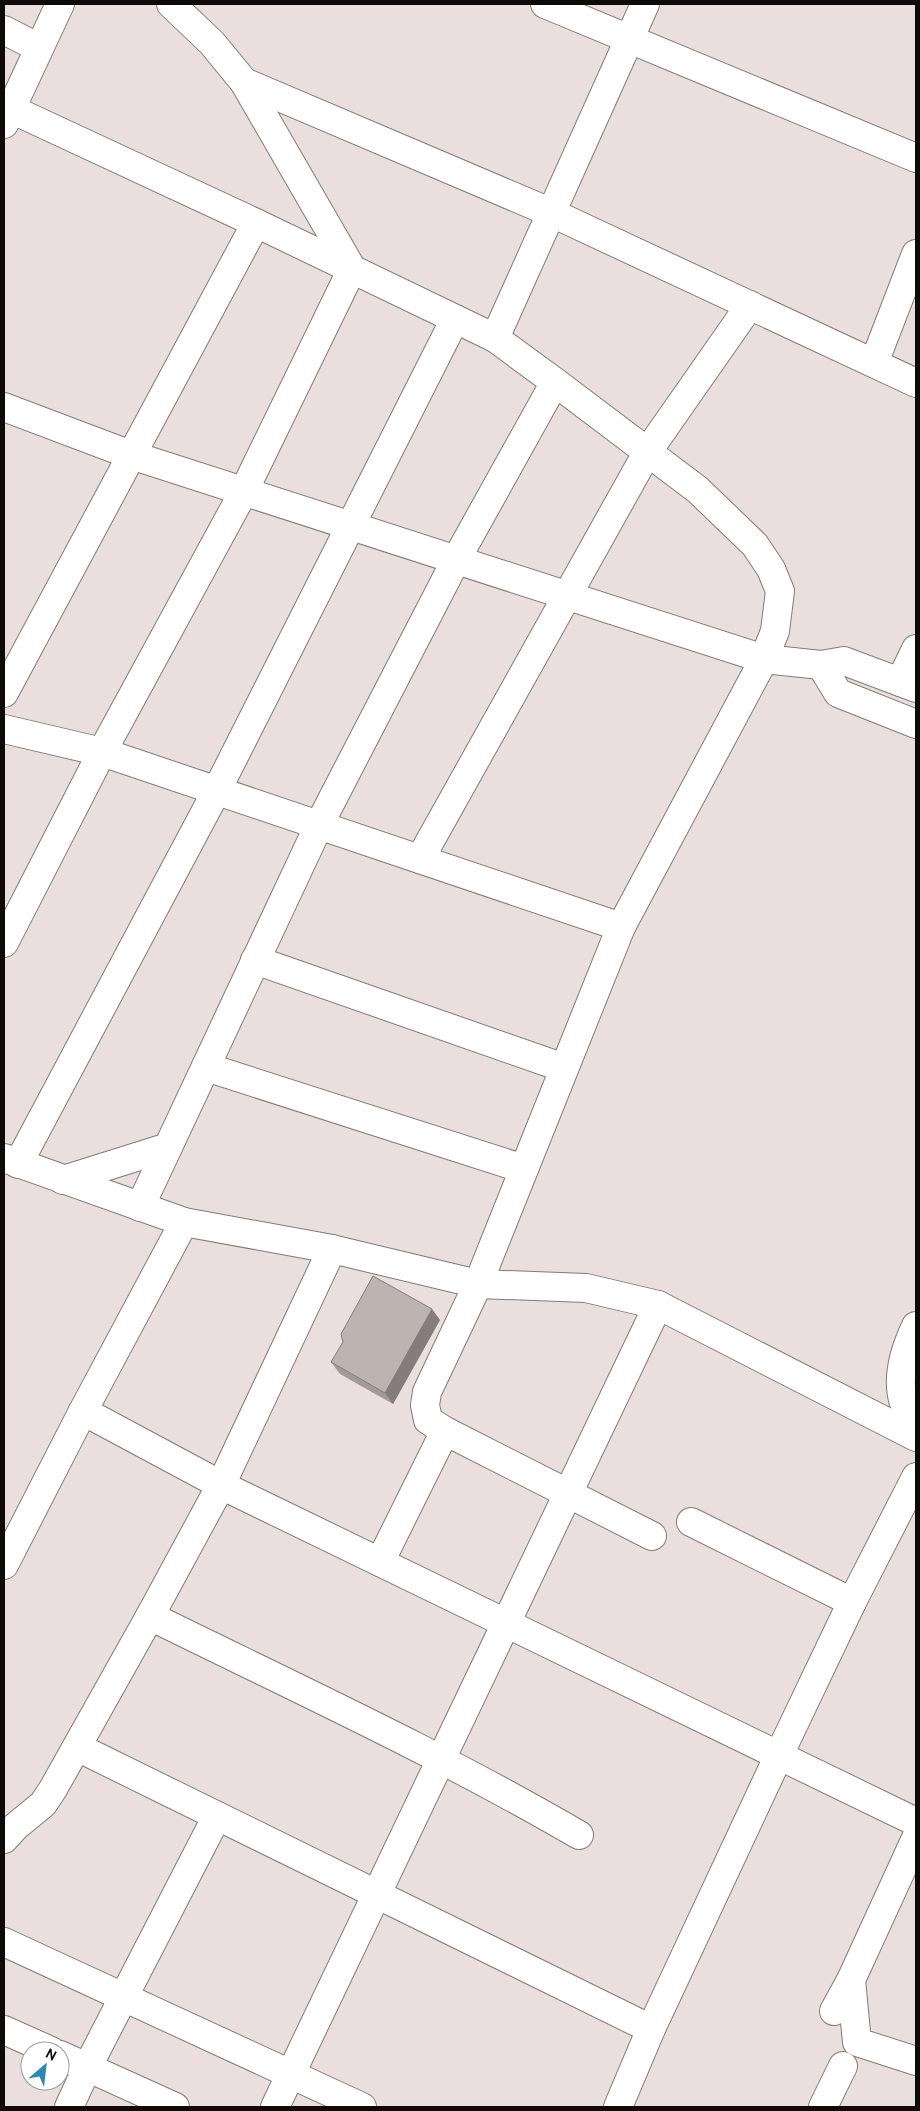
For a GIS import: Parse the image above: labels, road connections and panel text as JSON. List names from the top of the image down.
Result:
{
  "north": "top right"
}
